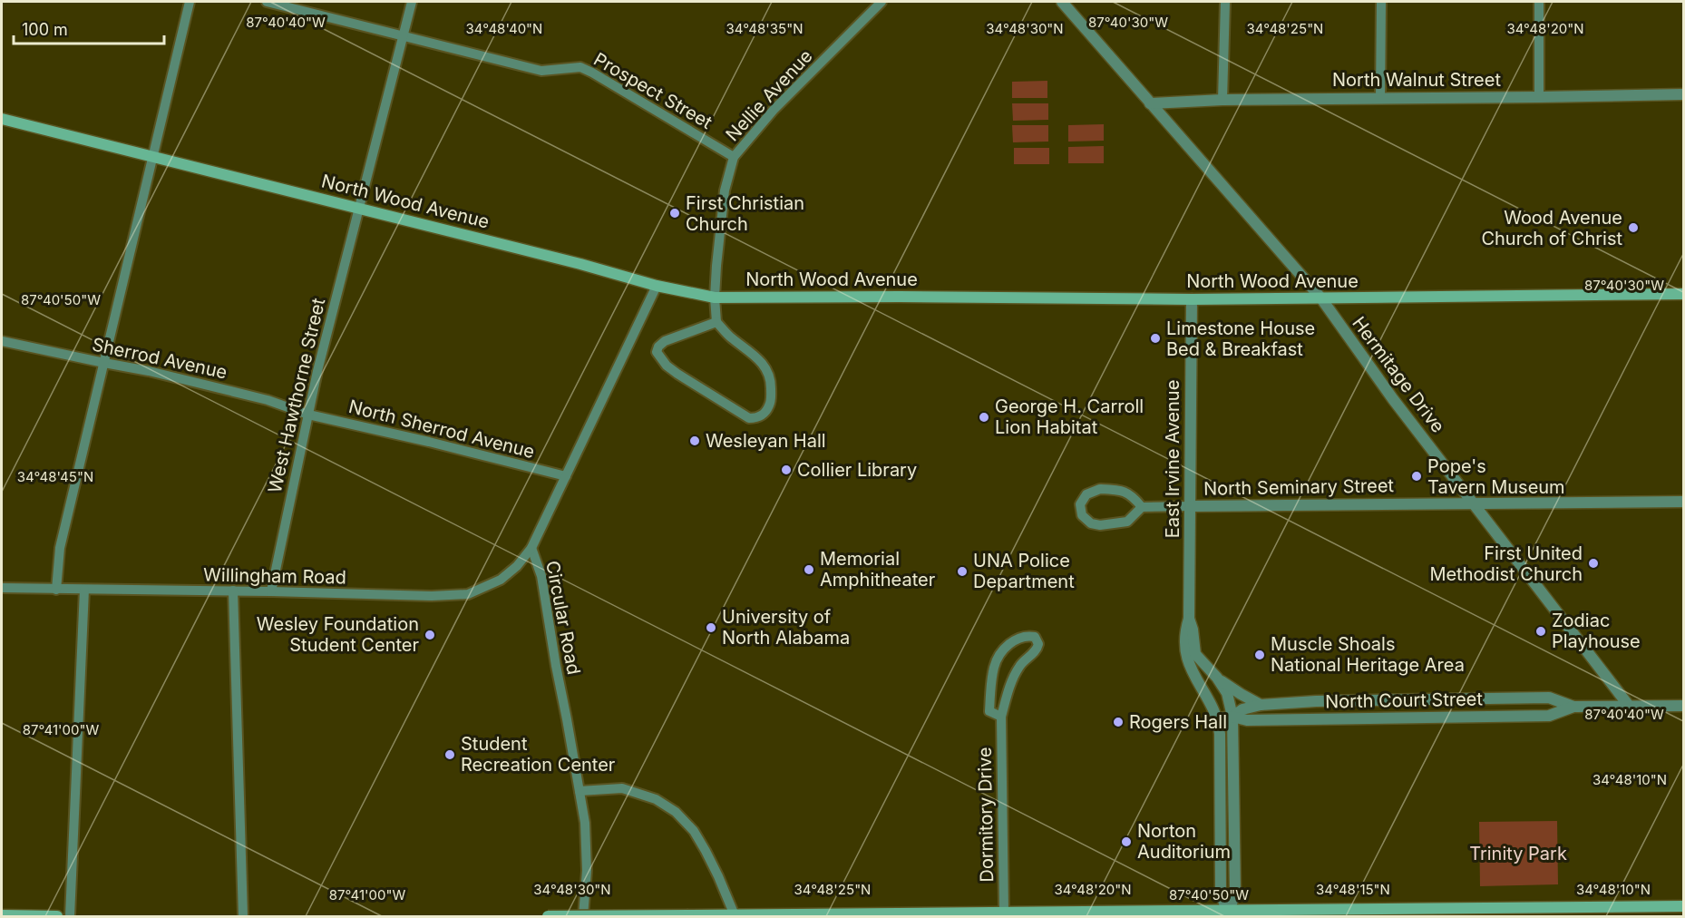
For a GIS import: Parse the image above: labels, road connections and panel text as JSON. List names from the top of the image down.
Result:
{
  "streets": {
    "main road": ["North Wood Avenue"],
    "street": [
      "North Walnut Street",
      "Prospect Street",
      "Nellie Avenue",
      "Sherrod Avenue",
      "Hermitage Drive",
      "West Hawthorne Street",
      "North Sherrod Avenue",
      "East Irvine Avenue",
      "North Seminary Street",
      "Willingham Road",
      "Circular Road",
      "North Court Street",
      "Dormitory Drive"
    ]
  },
  "crossings": [
    ["North Walnut Street", "Hermitage Drive"],
    ["Prospect Street", "Nellie Avenue"],
    ["Prospect Street", "West Hawthorne Street"],
    ["Nellie Avenue", "North Wood Avenue"],
    ["North Wood Avenue", "Hermitage Drive"],
    ["North Wood Avenue", "West Hawthorne Street"],
    ["North Wood Avenue", "East Irvine Avenue"],
    ["North Wood Avenue", "Circular Road"],
    ["Sherrod Avenue", "West Hawthorne Street"],
    ["Sherrod Avenue", "North Sherrod Avenue"],
    ["Hermitage Drive", "North Seminary Street"],
    ["Hermitage Drive", "North Court Street"],
    ["West Hawthorne Street", "North Sherrod Avenue"],
    ["West Hawthorne Street", "Willingham Road"],
    ["North Sherrod Avenue", "Circular Road"],
    ["East Irvine Avenue", "North Seminary Street"],
    ["East Irvine Avenue", "North Court Street"],
    ["Willingham Road", "Circular Road"]
  ],
  "parks": ["Trinity Park"],
  "places": [
    "First Christian Church",
    "Wood Avenue Church of Christ",
    "Limestone House Bed & Breakfast",
    "George H. Carroll Lion Habitat",
    "Wesleyan Hall",
    "Collier Library",
    "Pope's Tavern Museum",
    "First United Methodist Church",
    "Memorial Amphitheater",
    "UNA Police Department",
    "University of North Alabama",
    "Zodiac Playhouse",
    "Wesley Foundation Student Center",
    "Muscle Shoals National Heritage Area",
    "Rogers Hall",
    "Student Recreation Center",
    "Norton Auditorium"
  ],
  "scale_bar": "100 m",
  "coordinates": [
    "87°40'40\"W",
    "87°40'30\"W",
    "34°48'40\"N",
    "34°48'35\"N",
    "34°48'30\"N",
    "34°48'25\"N",
    "34°48'20\"N",
    "87°40'50\"W",
    "34°48'45\"N",
    "87°41'00\"W",
    "34°48'10\"N",
    "34°48'15\"N"
  ]
}
